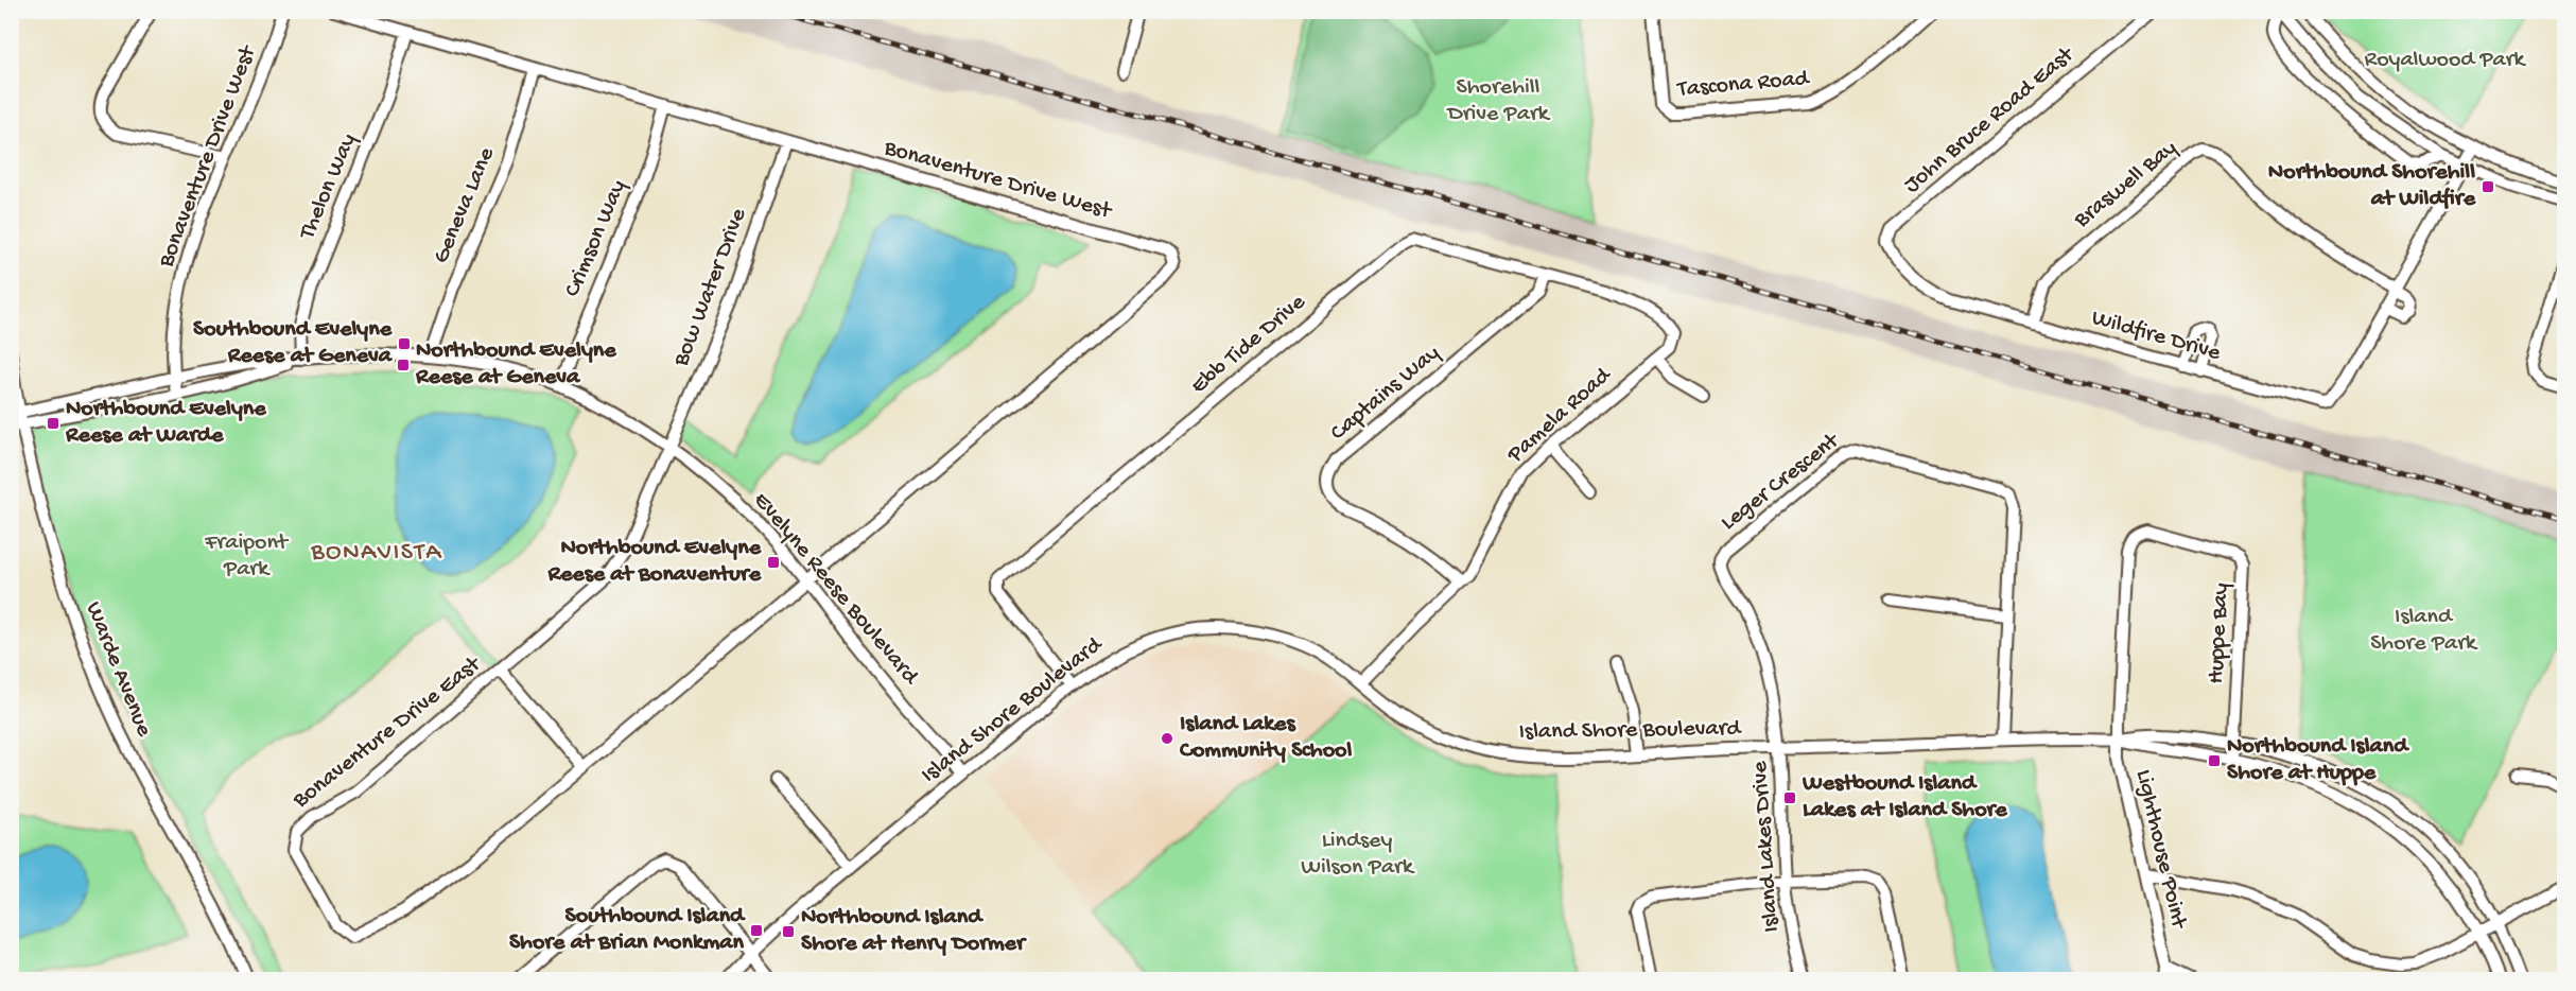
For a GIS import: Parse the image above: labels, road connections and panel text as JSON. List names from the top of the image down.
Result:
{
  "streets": {
    "street": [
      "Tascona Road",
      "John Bruce Road East",
      "Bonaventure Drive West",
      "Braswell Bay",
      "Thelon Way",
      "Geneva Lane",
      "Crimson Way",
      "Bow Water Drive",
      "Wildfire Drive",
      "Ebb Tide Drive",
      "Captains Way",
      "Pamela Road",
      "Leger Crescent",
      "Evelyne Reese Boulevard",
      "Huppe Bay",
      "Warde Avenue",
      "Island Shore Boulevard",
      "Bonaventure Drive East",
      "Island Lakes Drive",
      "Lighthouse Point"
    ]
  },
  "crossings": [
    ["John Bruce Road East", "Wildfire Drive"],
    ["Bonaventure Drive West", "Thelon Way"],
    ["Bonaventure Drive West", "Geneva Lane"],
    ["Bonaventure Drive West", "Crimson Way"],
    ["Bonaventure Drive West", "Bow Water Drive"],
    ["Bonaventure Drive West", "Evelyne Reese Boulevard"],
    ["Bonaventure Drive West", "Bonaventure Drive East"],
    ["Braswell Bay", "Wildfire Drive"],
    ["Thelon Way", "Evelyne Reese Boulevard"],
    ["Geneva Lane", "Evelyne Reese Boulevard"],
    ["Crimson Way", "Evelyne Reese Boulevard"],
    ["Bow Water Drive", "Evelyne Reese Boulevard"],
    ["Bow Water Drive", "Bonaventure Drive East"],
    ["Ebb Tide Drive", "Captains Way"],
    ["Ebb Tide Drive", "Pamela Road"],
    ["Ebb Tide Drive", "Island Shore Boulevard"],
    ["Captains Way", "Pamela Road"],
    ["Pamela Road", "Island Shore Boulevard"],
    ["Leger Crescent", "Island Shore Boulevard"],
    ["Leger Crescent", "Island Lakes Drive"],
    ["Evelyne Reese Boulevard", "Warde Avenue"],
    ["Evelyne Reese Boulevard", "Island Shore Boulevard"],
    ["Evelyne Reese Boulevard", "Bonaventure Drive East"],
    ["Huppe Bay", "Island Shore Boulevard"],
    ["Huppe Bay", "Lighthouse Point"],
    ["Island Shore Boulevard", "Island Lakes Drive"],
    ["Island Shore Boulevard", "Lighthouse Point"]
  ],
  "districts": ["BONAVISTA"],
  "parks": [
    "Royalwood Park",
    "Shorehill Drive Park",
    "Fraipont Park",
    "Island Shore Park",
    "Lindsey Wilson Park"
  ],
  "places": {
    "transit": [
      "Northbound Shorehill at Wildfire",
      "Southbound Evelyne Reese at Geneva",
      "Northbound Evelyne Reese at Geneva",
      "Northbound Evelyne Reese at Warde",
      "Northbound Evelyne Reese at Bonaventure",
      "Northbound Island Shore at Huppe",
      "Westbound Island Lakes at Island Shore",
      "Southbound Island Shore at Brian Monkman",
      "Northbound Island Shore at Henry Dormer"
    ],
    "other": ["Island Lakes Community School"]
  }
}
